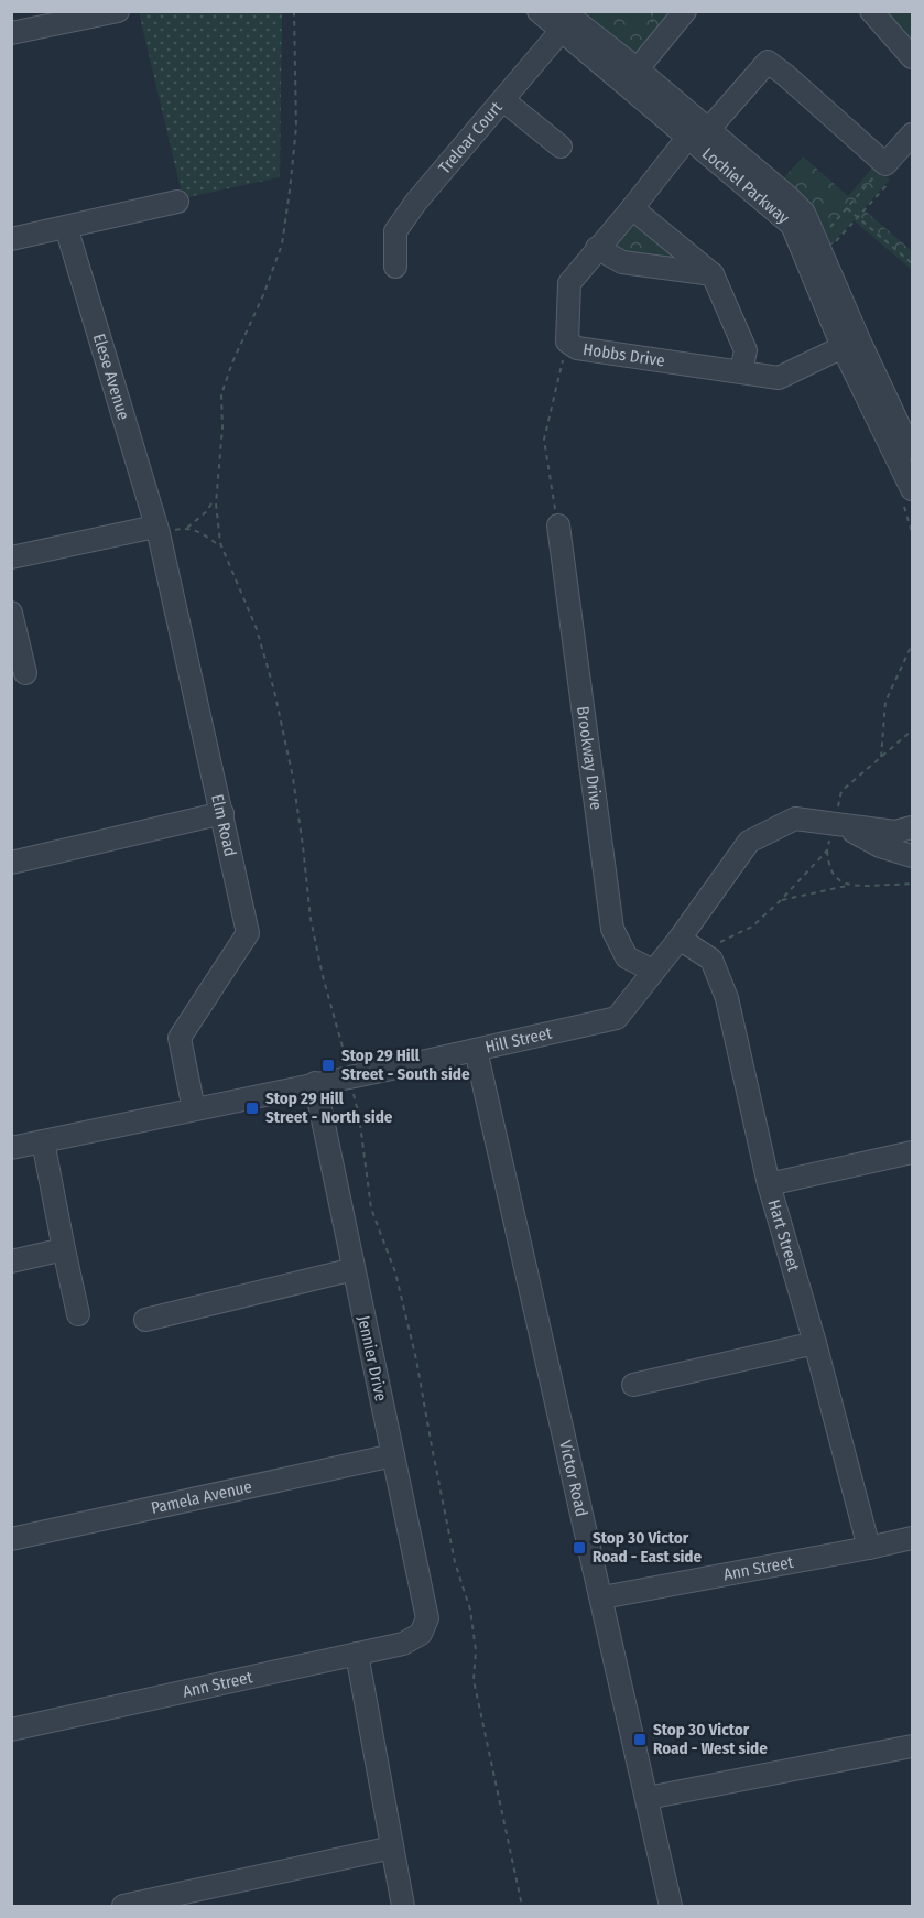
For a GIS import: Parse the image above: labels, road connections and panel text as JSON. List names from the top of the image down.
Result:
{
  "streets": {
    "street": [
      "Treloar Court",
      "Lochiel Parkway",
      "Hobbs Drive",
      "Elese Avenue",
      "Brookway Drive",
      "Elm Road",
      "Hill Street",
      "Hart Street",
      "Jennier Drive",
      "Victor Road",
      "Pamela Avenue",
      "Ann Street"
    ]
  },
  "crossings": [
    ["Treloar Court", "Lochiel Parkway"],
    ["Lochiel Parkway", "Hobbs Drive"],
    ["Elese Avenue", "Elm Road"],
    ["Brookway Drive", "Hill Street"],
    ["Elm Road", "Hill Street"],
    ["Hill Street", "Hart Street"],
    ["Hill Street", "Jennier Drive"],
    ["Hill Street", "Victor Road"],
    ["Hart Street", "Ann Street"],
    ["Jennier Drive", "Pamela Avenue"],
    ["Jennier Drive", "Ann Street"],
    ["Victor Road", "Ann Street"]
  ],
  "places": {
    "transit": [
      "Stop 29 Hill Street - South side",
      "Stop 29 Hill Street - North side",
      "Stop 30 Victor Road - East side",
      "Stop 30 Victor Road - West side"
    ]
  }
}
